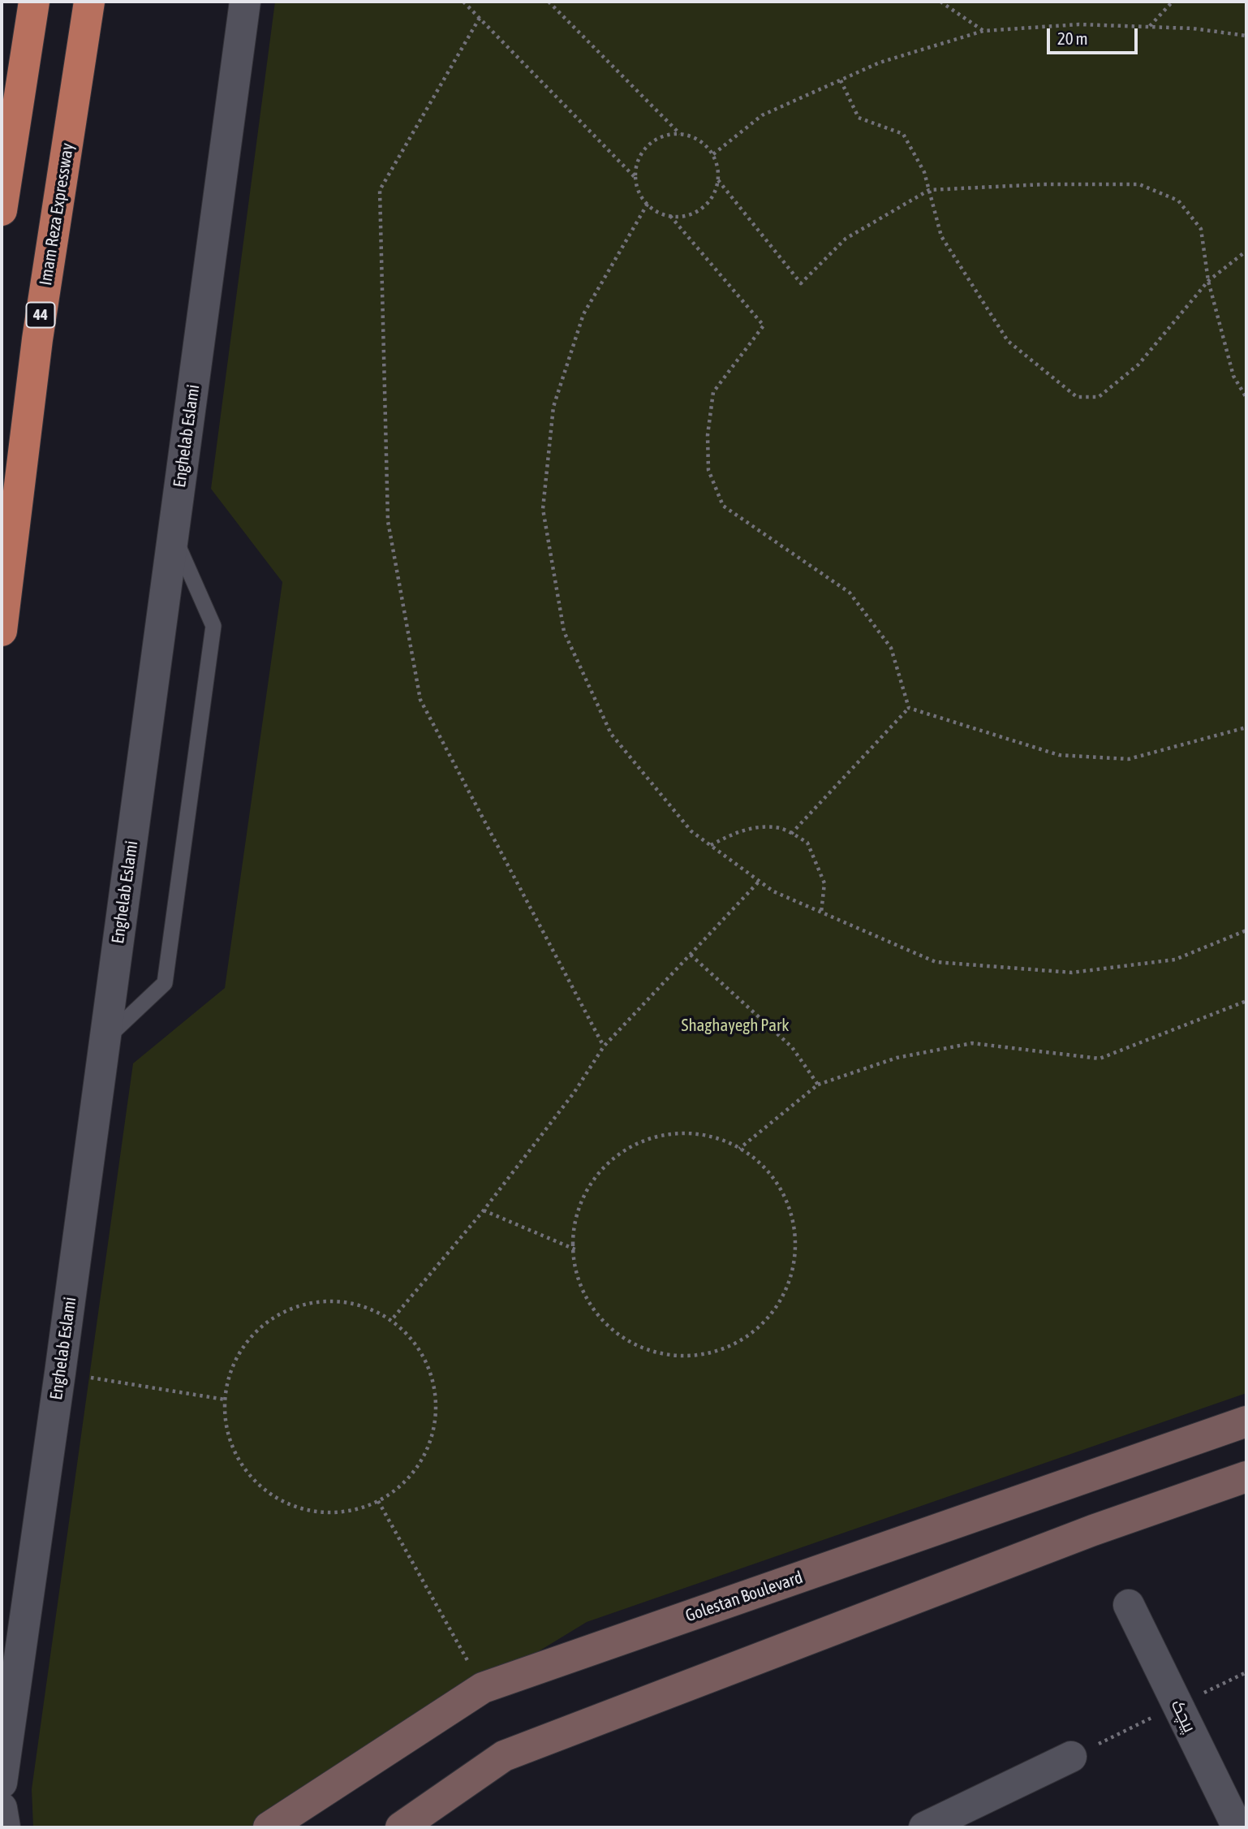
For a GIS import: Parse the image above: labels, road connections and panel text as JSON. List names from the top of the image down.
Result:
{
  "streets": {
    "highway": ["Imam Reza Expressway", "44"],
    "main road": ["Golestan Boulevard"],
    "street": ["Enghelab Eslami", "پیچک"]
  },
  "parks": ["Shaghayegh Park"],
  "scale_bar": "20 m"
}
